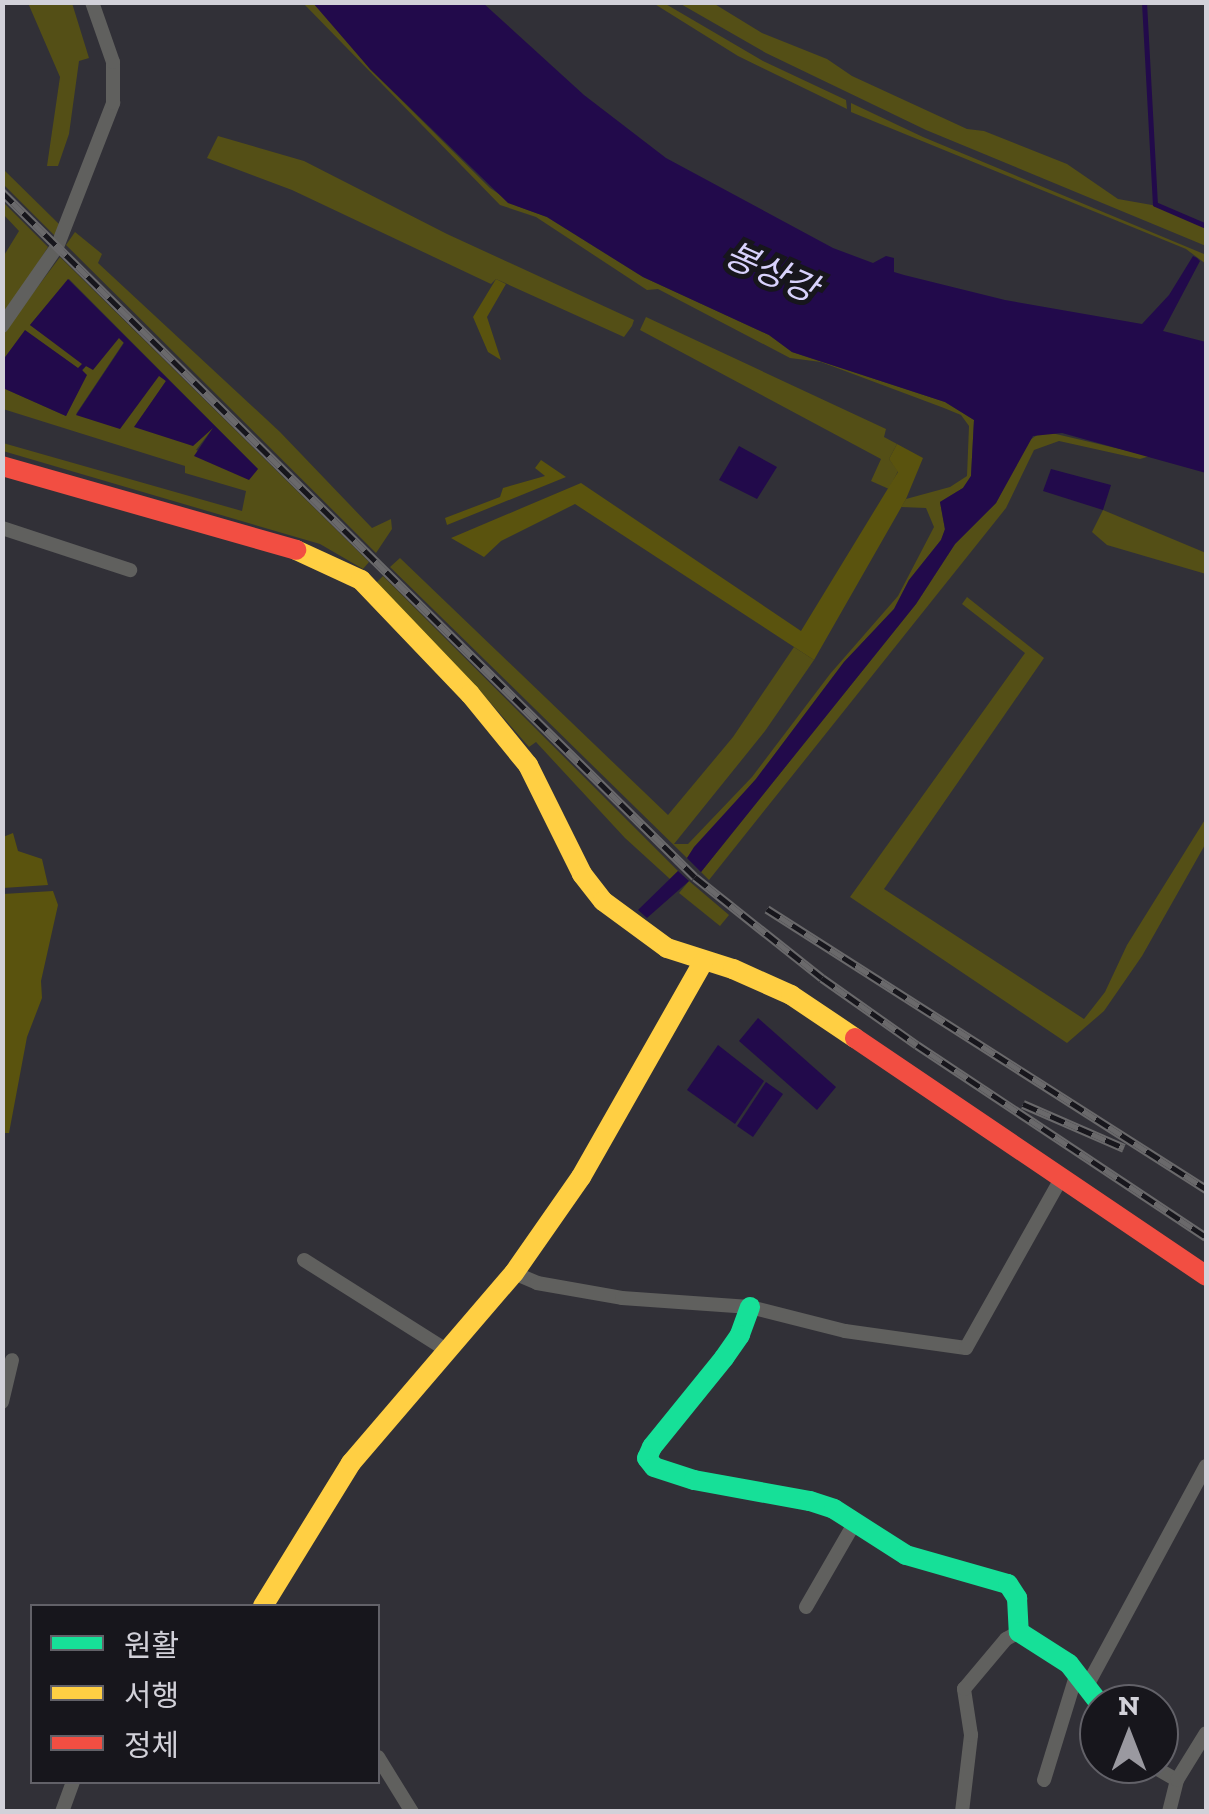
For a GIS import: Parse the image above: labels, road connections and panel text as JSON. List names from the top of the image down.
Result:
{
  "water": ["봉상강"],
  "legend": ["원활", "서행", "정체"],
  "north": "top"
}
